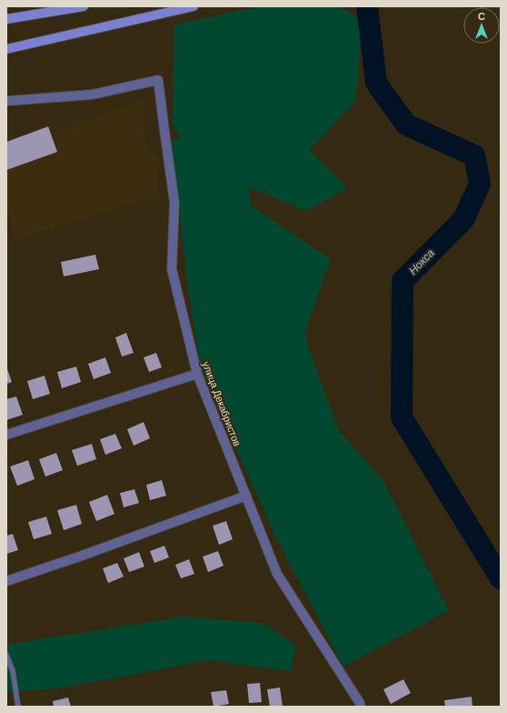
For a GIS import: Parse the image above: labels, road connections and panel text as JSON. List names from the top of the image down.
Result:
{
  "streets": {
    "street": ["улица Декабристов"]
  },
  "water": ["Нокса"],
  "north": "top"
}
